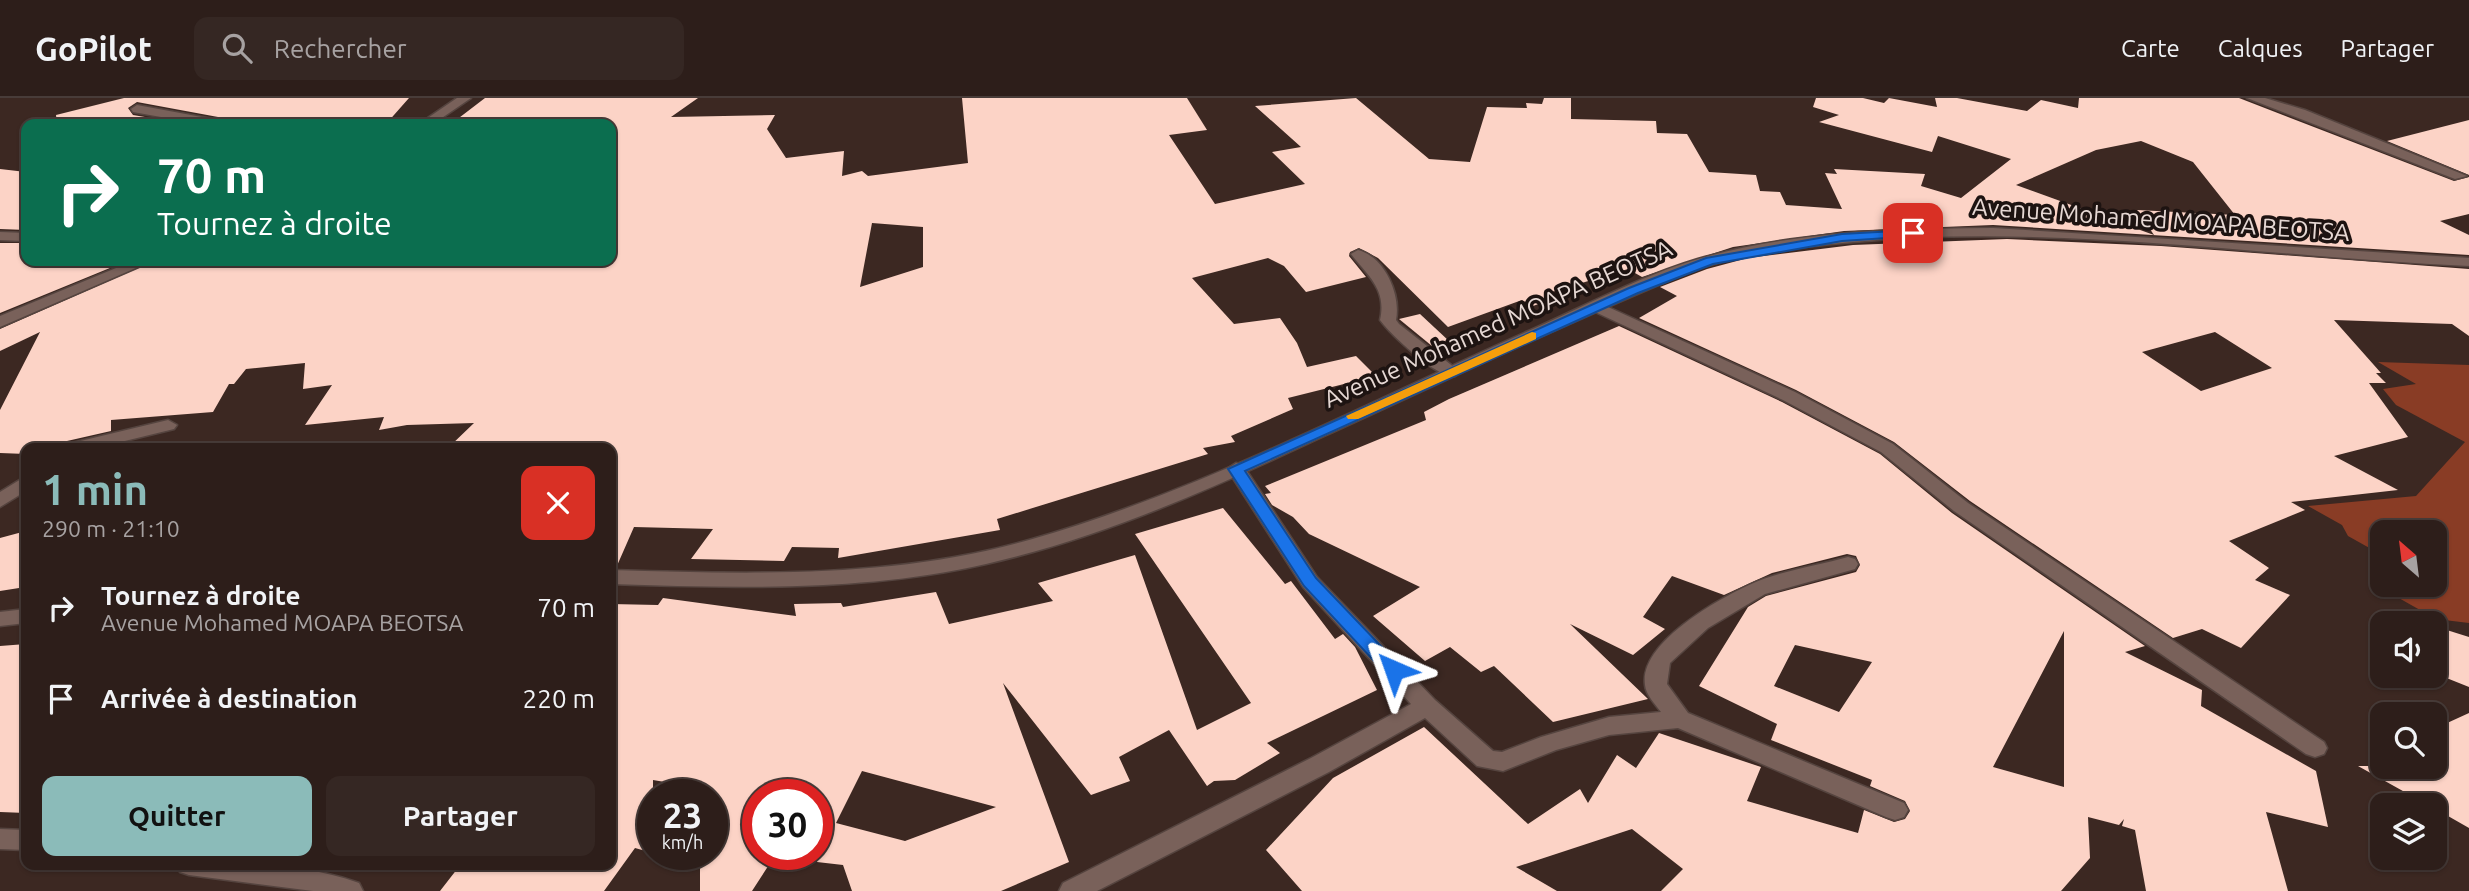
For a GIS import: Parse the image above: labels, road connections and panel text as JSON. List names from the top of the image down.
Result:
{
  "streets": {
    "street": ["Avenue Mohamed MOAPA BEOTSA"]
  },
  "north": "top left",
  "page": {
    "header": "GoPilot",
    "search": "Rechercher",
    "nav": ["Carte", "Calques", "Partager"],
    "turn": ["70 m", "Tournez à droite"],
    "heading": ["1 min", "290 m · 21:10"],
    "list": [
      {
        "name": "Tournez à droite",
        "note": "Avenue Mohamed MOAPA BEOTSA",
        "value": "70 m"
      },
      {
        "name": "Arrivée à destination",
        "value": "220 m"
      }
    ],
    "buttons": ["Quitter", "Partager"],
    "speed": "23 km/h",
    "limit": "30"
  }
}
